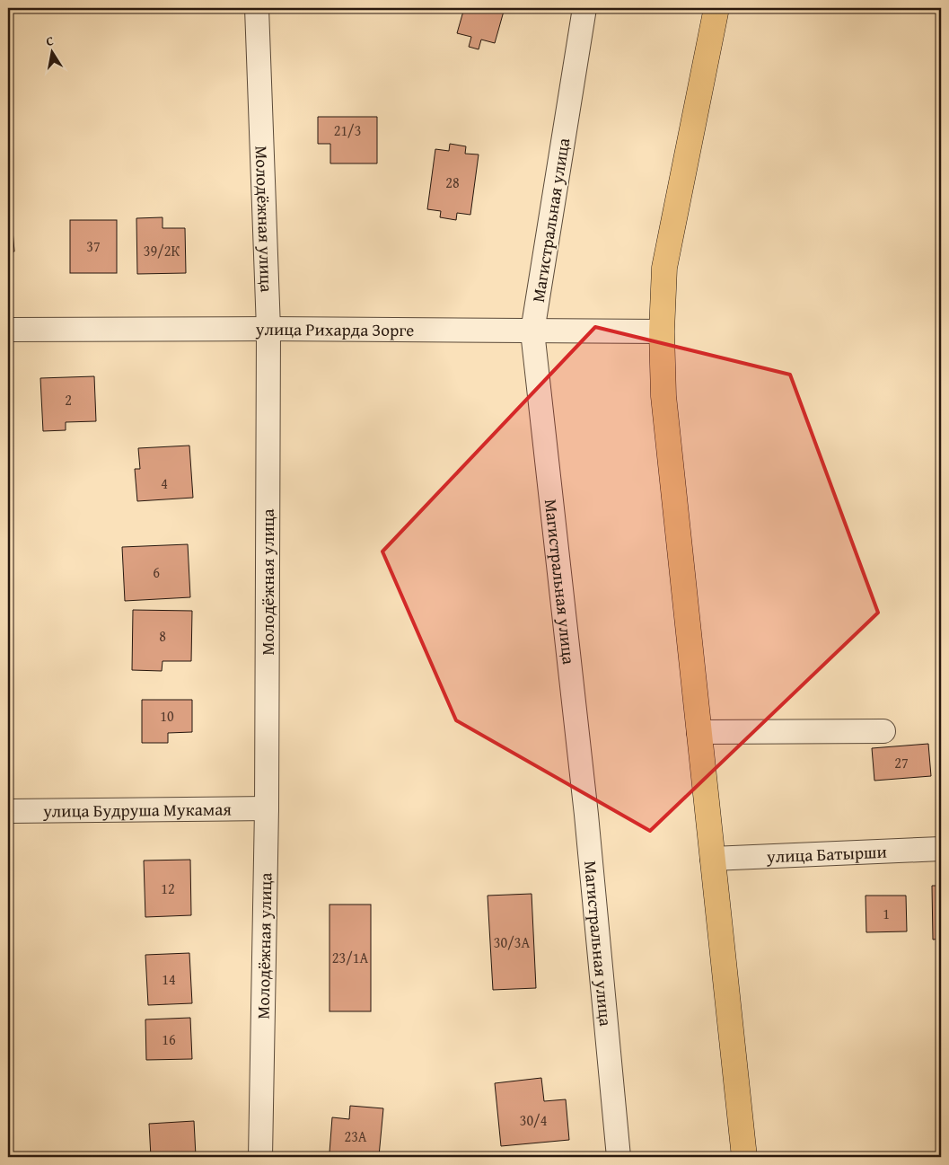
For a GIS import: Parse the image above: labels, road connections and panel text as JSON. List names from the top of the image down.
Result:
{
  "streets": {
    "street": [
      "Молодёжная улица",
      "Магистральная улица",
      "улица Рихарда Зорге",
      "улица Будруша Мукамая",
      "улица Батырши"
    ]
  },
  "crossings": [
    ["Молодёжная улица", "улица Рихарда Зорге"],
    ["Молодёжная улица", "улица Будруша Мукамая"],
    ["Магистральная улица", "улица Рихарда Зорге"]
  ],
  "house_numbers": [
    "21/3",
    "28",
    "37",
    "39/2К",
    "2",
    "4",
    "6",
    "8",
    "10",
    "27",
    "12",
    "1",
    "30/3А",
    "23/1А",
    "14",
    "16",
    "30/4",
    "23А"
  ],
  "north": "top"
}
